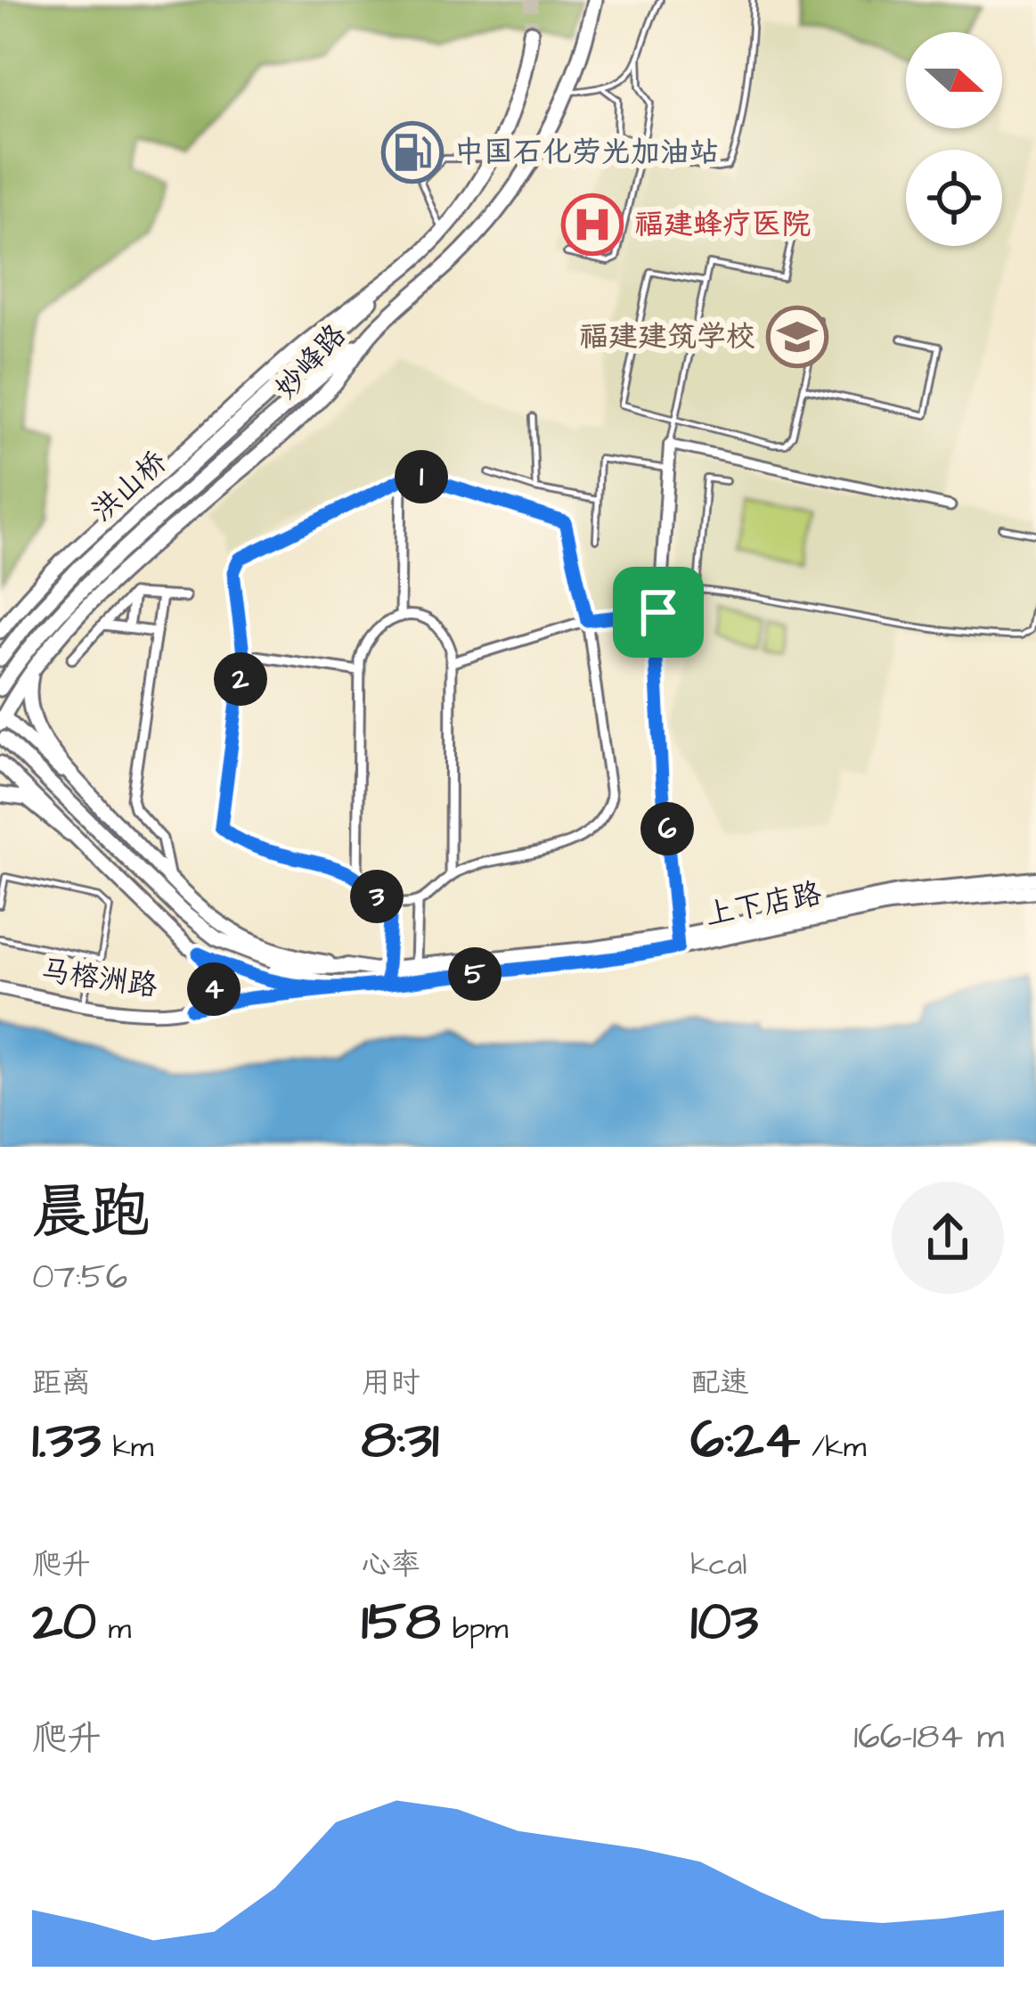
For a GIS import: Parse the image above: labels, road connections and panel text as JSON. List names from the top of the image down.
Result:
{
  "streets": {
    "main road": ["妙峰路", "洪山桥", "上下店路"],
    "street": ["马榕洲路"]
  },
  "crossings": [
    ["妙峰路", "洪山桥"],
    ["妙峰路", "上下店路"]
  ],
  "places": {
    "fuel station": ["中国石化劳光加油站"],
    "hospital": ["福建蜂疗医院"],
    "school or university": ["福建建筑学校"]
  },
  "north": "right",
  "page": {
    "pins": [
      "1",
      "2",
      "6",
      "3",
      "5",
      "4"
    ],
    "heading": ["晨跑", "07:56"],
    "stats": [
      ["距离", "1.33 km"],
      ["用时", "8:31"],
      ["配速", "6:24 /km"],
      ["爬升", "20 m"],
      ["心率", "158 bpm"],
      ["kcal", "103"]
    ],
    "chart": ["爬升", "166–184 m"]
  }
}
